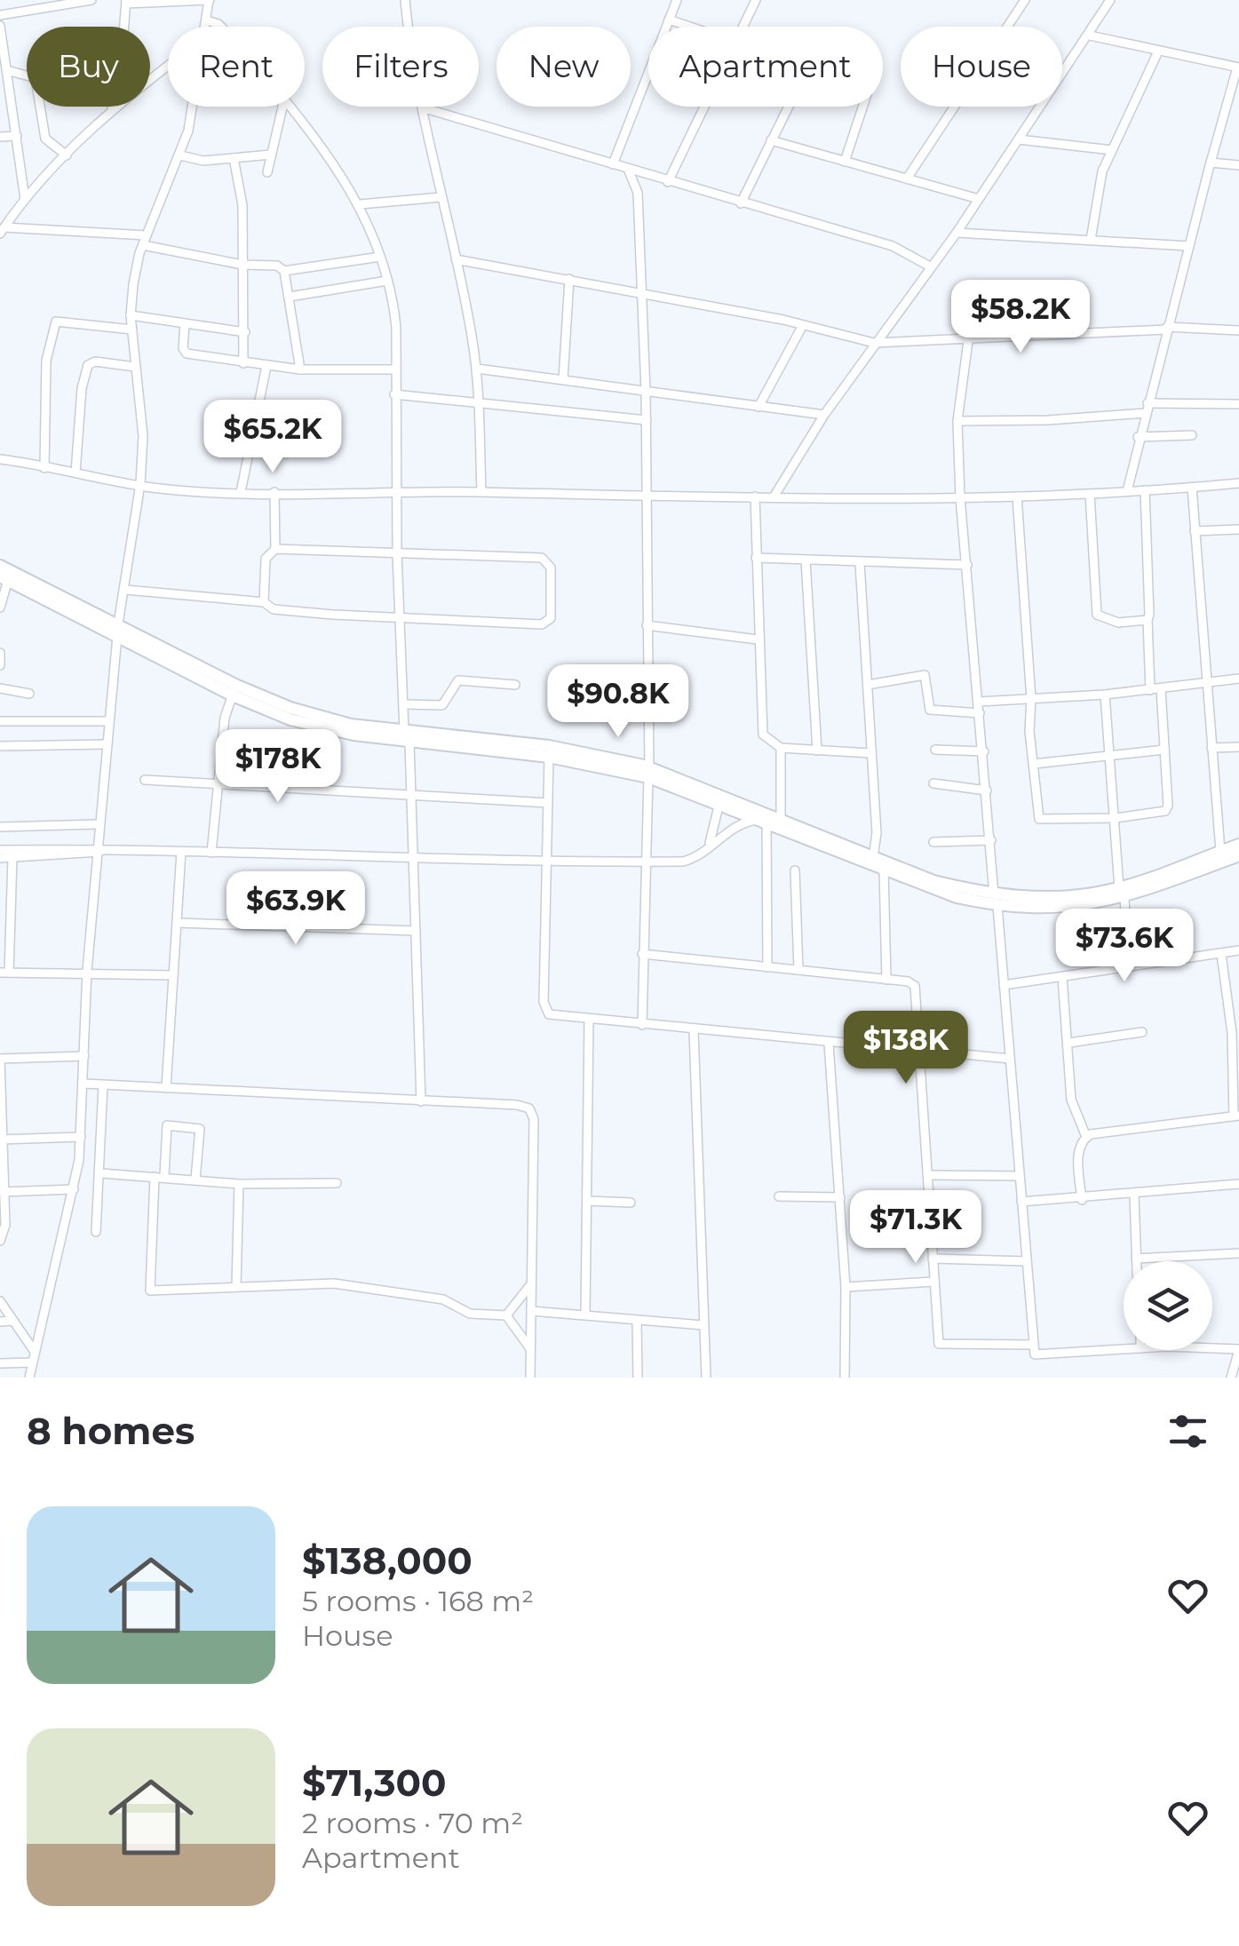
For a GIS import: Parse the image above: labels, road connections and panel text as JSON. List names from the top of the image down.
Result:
{
  "page": {
    "chip": [
      "Buy",
      "Rent",
      "Filters",
      "New",
      "Apartment",
      "House"
    ],
    "price": [
      "$58.2K",
      "$65.2K",
      "$90.8K",
      "$178K",
      "$63.9K",
      "$73.6K",
      "$138K",
      "$71.3K"
    ],
    "heading": "8 homes",
    "list": [
      {
        "name": "$138,000",
        "note": "5 rooms · 168 m² · House"
      },
      {
        "name": "$71,300",
        "note": "2 rooms · 70 m² · Apartment"
      }
    ]
  }
}
